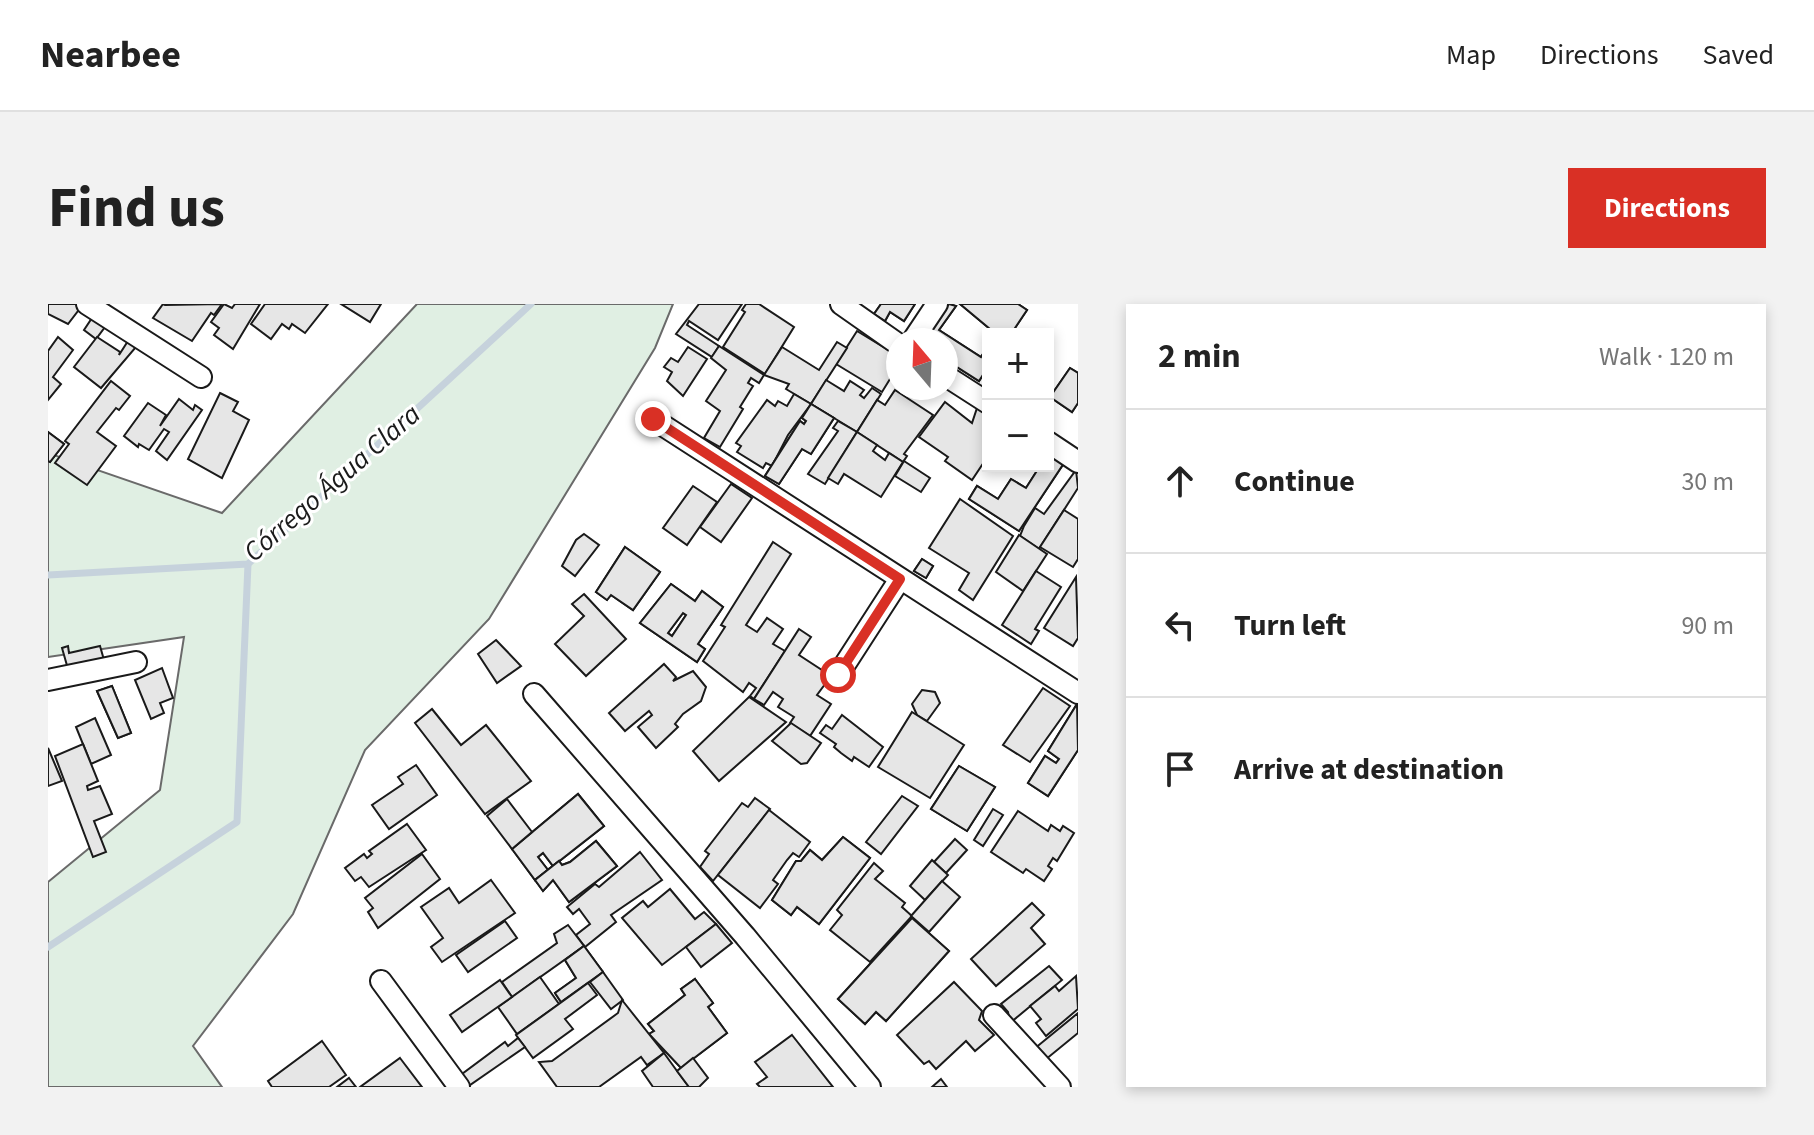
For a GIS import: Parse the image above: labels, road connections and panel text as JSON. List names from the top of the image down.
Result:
{
  "water": ["Córrego Água Clara"],
  "north": "top",
  "page": {
    "header": "Nearbee",
    "nav": ["Map", "Directions", "Saved"],
    "buttons": "Directions",
    "title": "Find us",
    "heading": ["2 min", "Walk · 120 m"],
    "map_buttons": ["+", "−"],
    "list": [
      ["Continue", "30 m"],
      ["Turn left", "90 m"],
      "Arrive at destination"
    ]
  }
}
